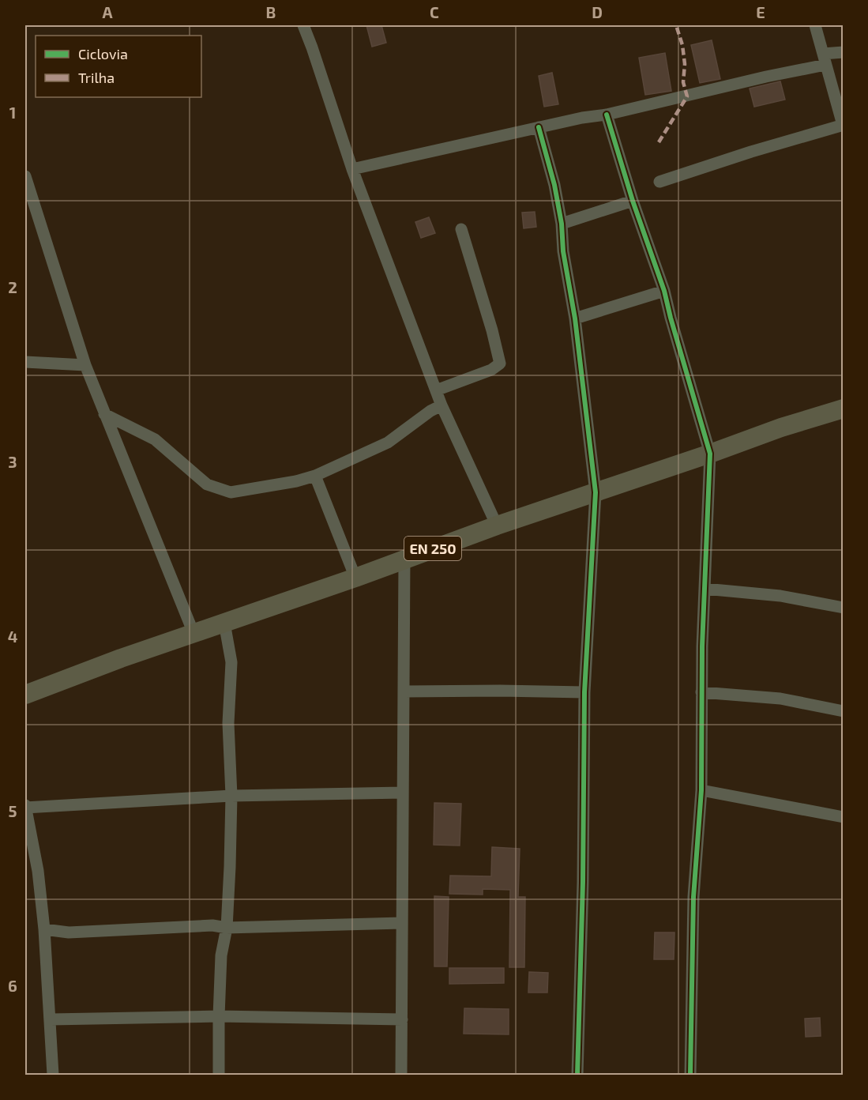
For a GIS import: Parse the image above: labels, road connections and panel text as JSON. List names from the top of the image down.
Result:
{
  "streets": {
    "main road": ["EN 250"]
  },
  "legend": ["Ciclovia", "Trilha"],
  "grid": {
    "columns": [
      "A",
      "B",
      "C",
      "D",
      "E"
    ],
    "rows": [
      "1",
      "2",
      "3",
      "4",
      "5",
      "6"
    ]
  }
}
